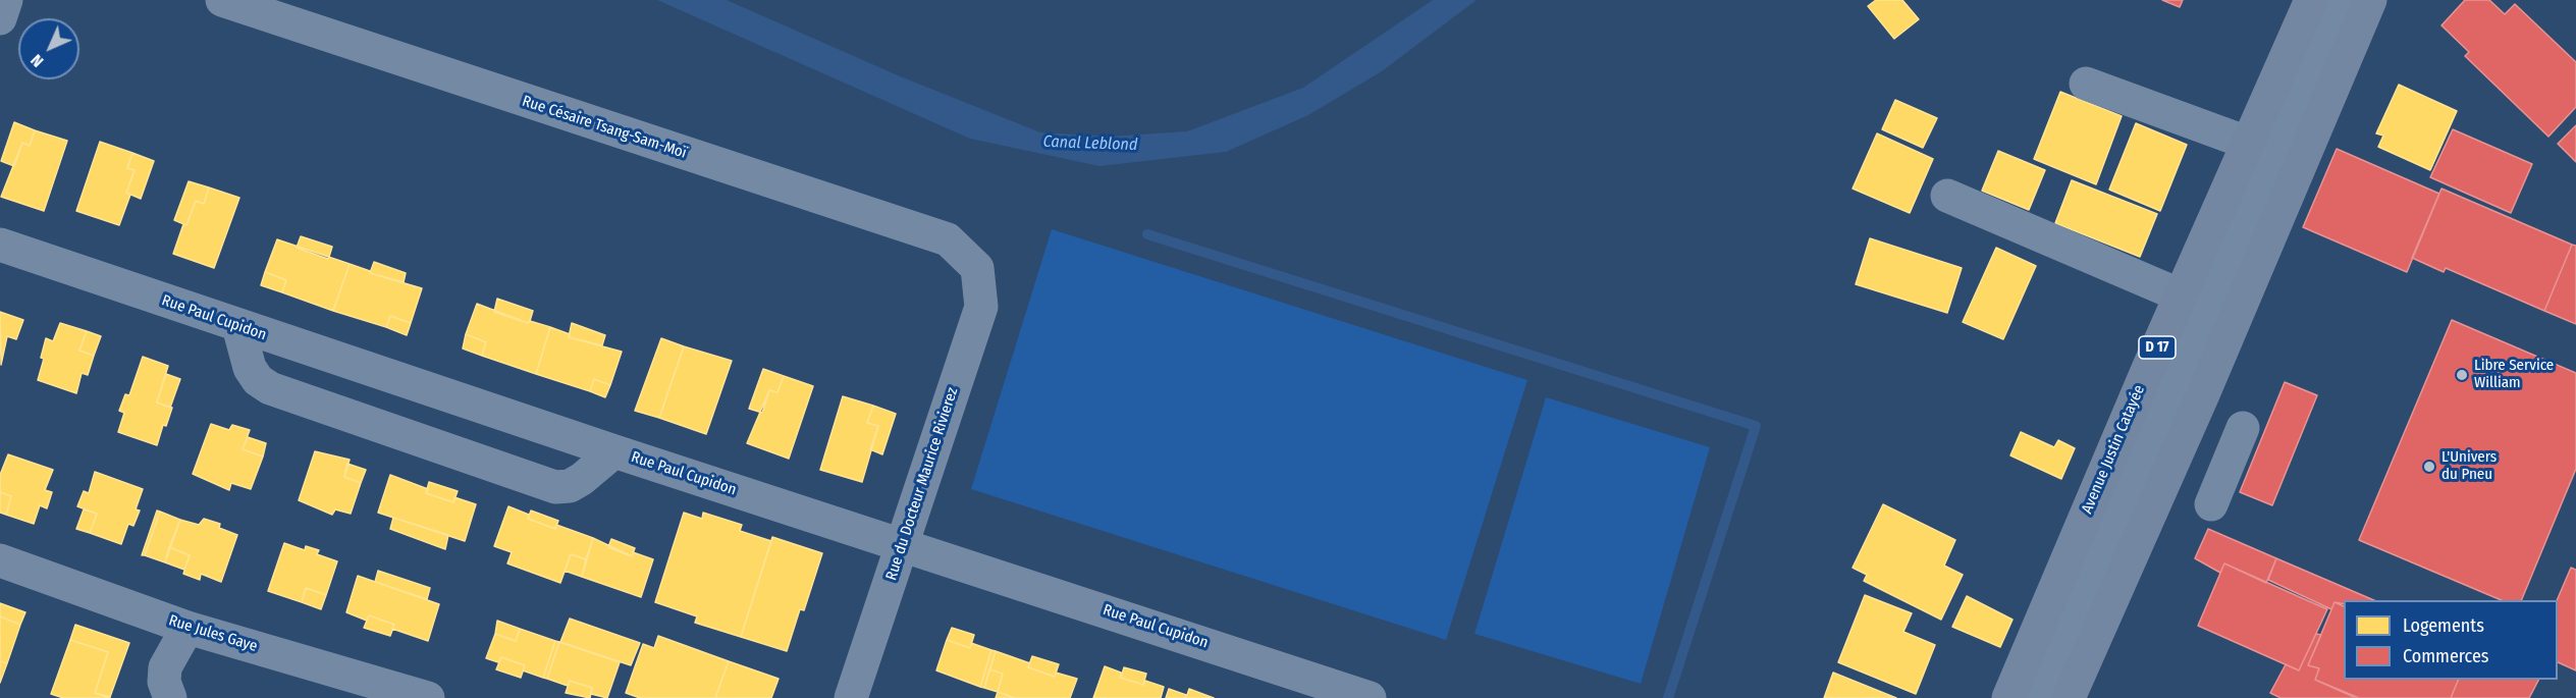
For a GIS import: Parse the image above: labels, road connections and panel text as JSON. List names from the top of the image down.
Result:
{
  "streets": {
    "main road": ["D 17", "Avenue Justin Catayée"],
    "street": [
      "Rue Césaire Tsang-Sam-Moï",
      "Rue Paul Cupidon",
      "Rue du Docteur Maurice Rivierez",
      "Rue Jules Gaye"
    ]
  },
  "crossings": [
    ["Rue Césaire Tsang-Sam-Moï", "Rue du Docteur Maurice Rivierez"],
    ["Rue Paul Cupidon", "Rue du Docteur Maurice Rivierez"]
  ],
  "water": ["Canal Leblond"],
  "places": ["Libre Service William", "L'Univers du Pneu"],
  "legend": ["Logements", "Commerces"],
  "north": "bottom left"
}
